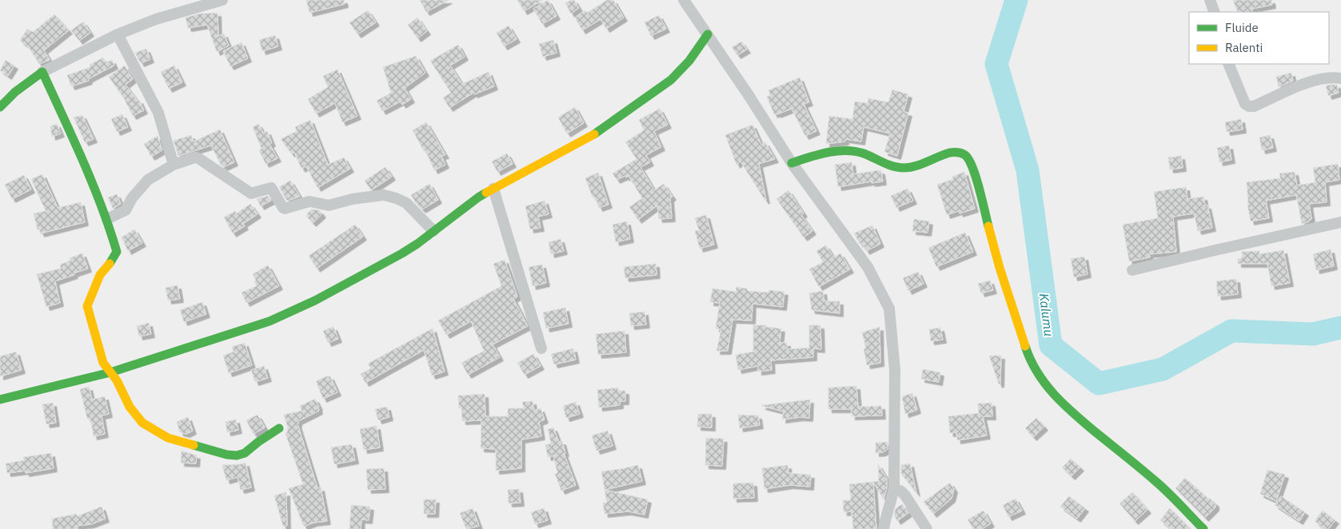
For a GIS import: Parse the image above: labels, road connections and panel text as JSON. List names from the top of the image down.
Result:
{
  "water": ["Kalumu"],
  "legend": ["Fluide", "Ralenti"]
}
